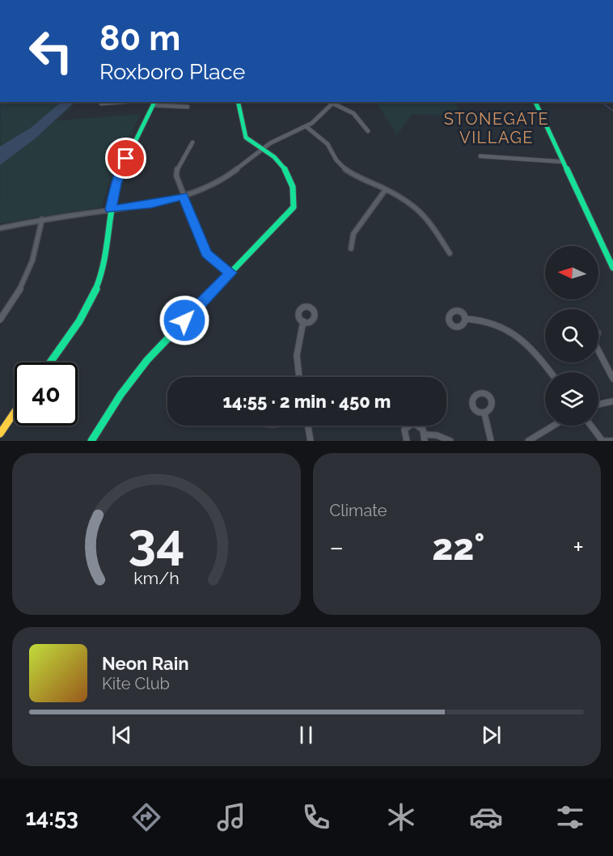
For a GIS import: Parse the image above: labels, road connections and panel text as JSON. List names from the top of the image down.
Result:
{
  "districts": ["STONEGATE VILLAGE"],
  "north": "left",
  "page": {
    "turn": ["80 m", "Roxboro Place"],
    "limit": "40",
    "trip": "14:55 · 2 min · 450 m",
    "tile": "Climate",
    "heat": ["−", "22°", "+"],
    "song": ["Neon Rain", "Kite Club"],
    "tabs": "14:53",
    "gauge": ["34", "km/h"]
  }
}
